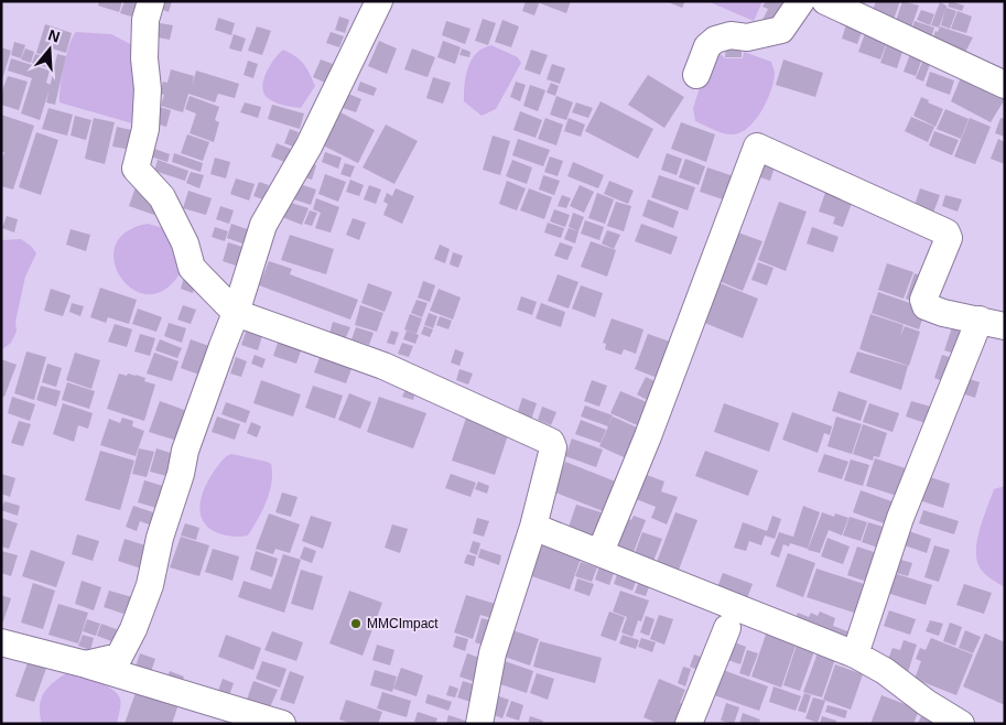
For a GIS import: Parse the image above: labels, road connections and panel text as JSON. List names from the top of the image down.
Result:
{
  "places": ["MMCImpact"],
  "north": "top"
}
